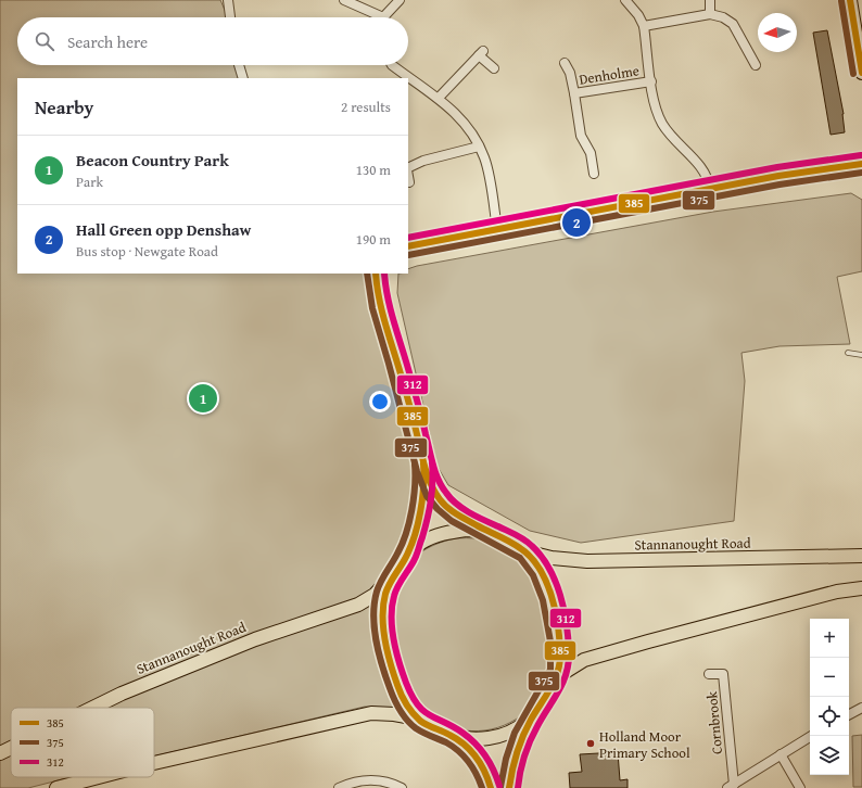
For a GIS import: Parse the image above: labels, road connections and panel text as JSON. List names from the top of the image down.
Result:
{
  "streets": {
    "main road": ["Stannanought Road"],
    "street": ["Denholme", "Cornbrook"]
  },
  "places": ["Holland Moor Primary School"],
  "lines": ["transit line 385", "transit line 375", "transit line 312"],
  "legend": ["385", "375", "312"],
  "north": "left",
  "page": {
    "search": "Search here",
    "heading": ["Nearby", "2 results"],
    "list": [
      {
        "mark": "1",
        "name": "Beacon Country Park",
        "note": "Park",
        "value": "130 m"
      },
      {
        "mark": "2",
        "name": "Hall Green opp Denshaw",
        "note": "Bus stop · Newgate Road",
        "value": "190 m"
      }
    ],
    "pins": ["2", "1"],
    "map_buttons": ["+", "−"]
  }
}
